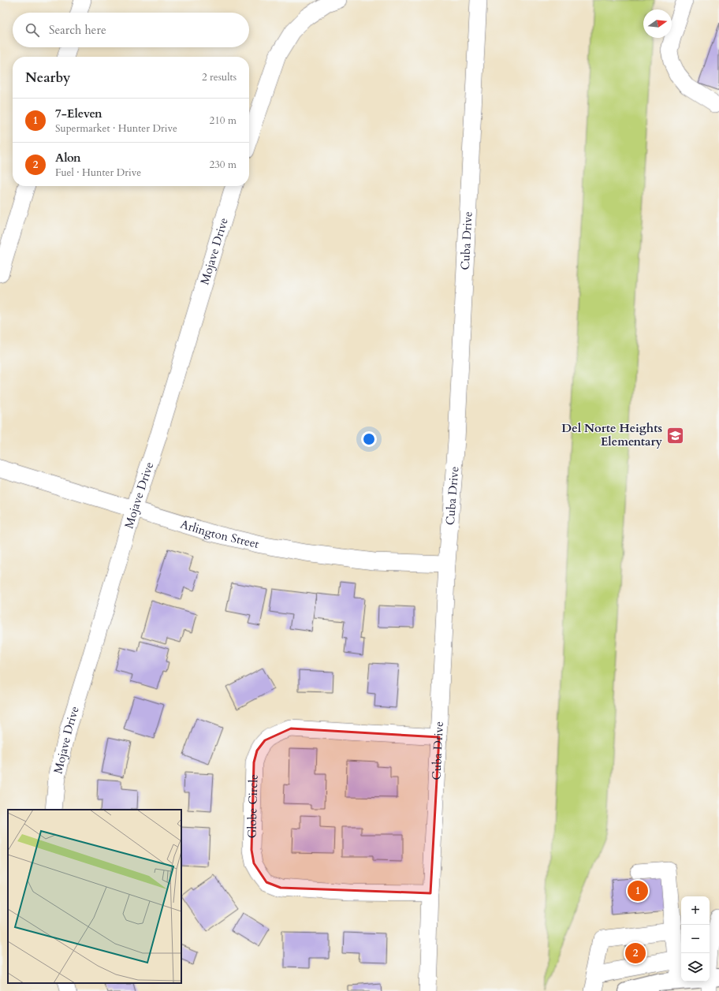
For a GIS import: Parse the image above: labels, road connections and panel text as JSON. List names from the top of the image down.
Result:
{
  "streets": {
    "street": [
      "Cuba Drive",
      "Mojave Drive",
      "Arlington Street",
      "Globe Circle"
    ]
  },
  "crossings": [
    ["Cuba Drive", "Arlington Street"],
    ["Cuba Drive", "Globe Circle"],
    ["Mojave Drive", "Arlington Street"]
  ],
  "places": {
    "school or university": ["Del Norte Heights Elementary"]
  },
  "north": "right",
  "page": {
    "search": "Search here",
    "heading": ["Nearby", "2 results"],
    "list": [
      {
        "mark": "1",
        "name": "7-Eleven",
        "note": "Supermarket · Hunter Drive",
        "value": "210 m"
      },
      {
        "mark": "2",
        "name": "Alon",
        "note": "Fuel · Hunter Drive",
        "value": "230 m"
      }
    ],
    "pins": ["1", "2"],
    "map_buttons": ["+", "−"]
  }
}
